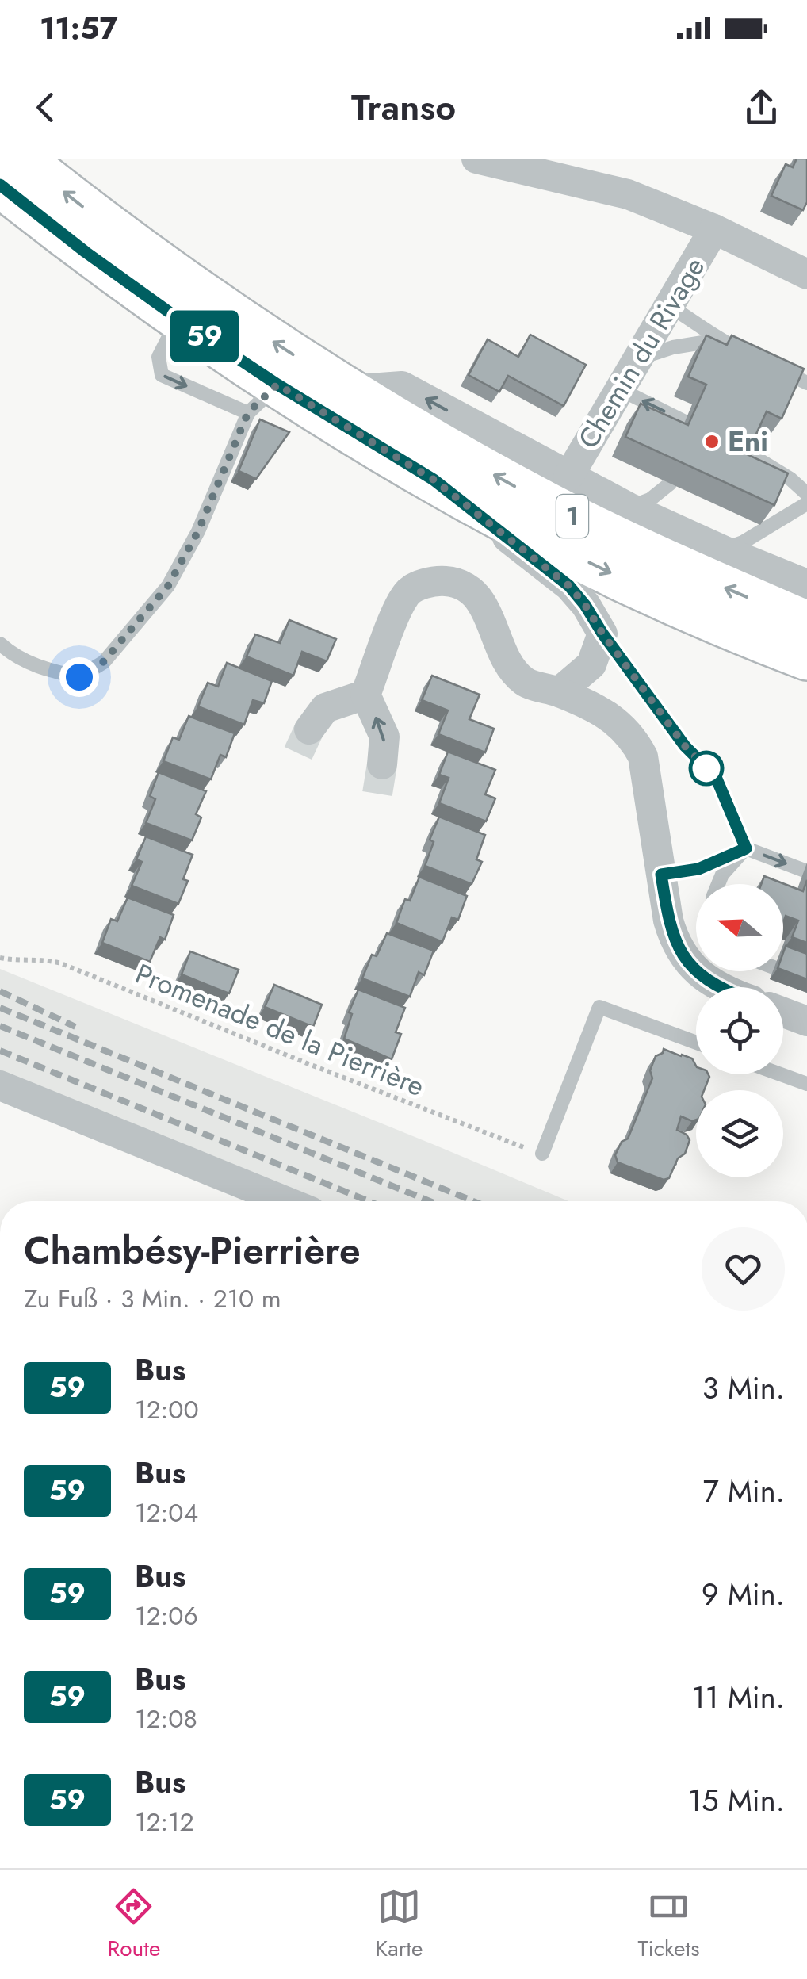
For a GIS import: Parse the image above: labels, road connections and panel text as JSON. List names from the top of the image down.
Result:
{
  "streets": {
    "main road": ["1"],
    "street": ["Chemin du Rivage"],
    "path": ["Promenade de la Pierrière"]
  },
  "places": ["Eni"],
  "lines": ["bus line 59"],
  "north": "left",
  "page": {
    "status": "11:57",
    "header": "Transo",
    "on_map": "59",
    "heading": ["Chambésy-Pierrière", "Zu Fuß · 3 Min. · 210 m"],
    "list": [
      {
        "mark": "59",
        "name": "Bus",
        "note": "12:00",
        "value": "3 Min."
      },
      {
        "mark": "59",
        "name": "Bus",
        "note": "12:04",
        "value": "7 Min."
      },
      {
        "mark": "59",
        "name": "Bus",
        "note": "12:06",
        "value": "9 Min."
      },
      {
        "mark": "59",
        "name": "Bus",
        "note": "12:08",
        "value": "11 Min."
      },
      {
        "mark": "59",
        "name": "Bus",
        "note": "12:12",
        "value": "15 Min."
      }
    ],
    "tabs": ["Route", "Karte", "Tickets"]
  }
}
